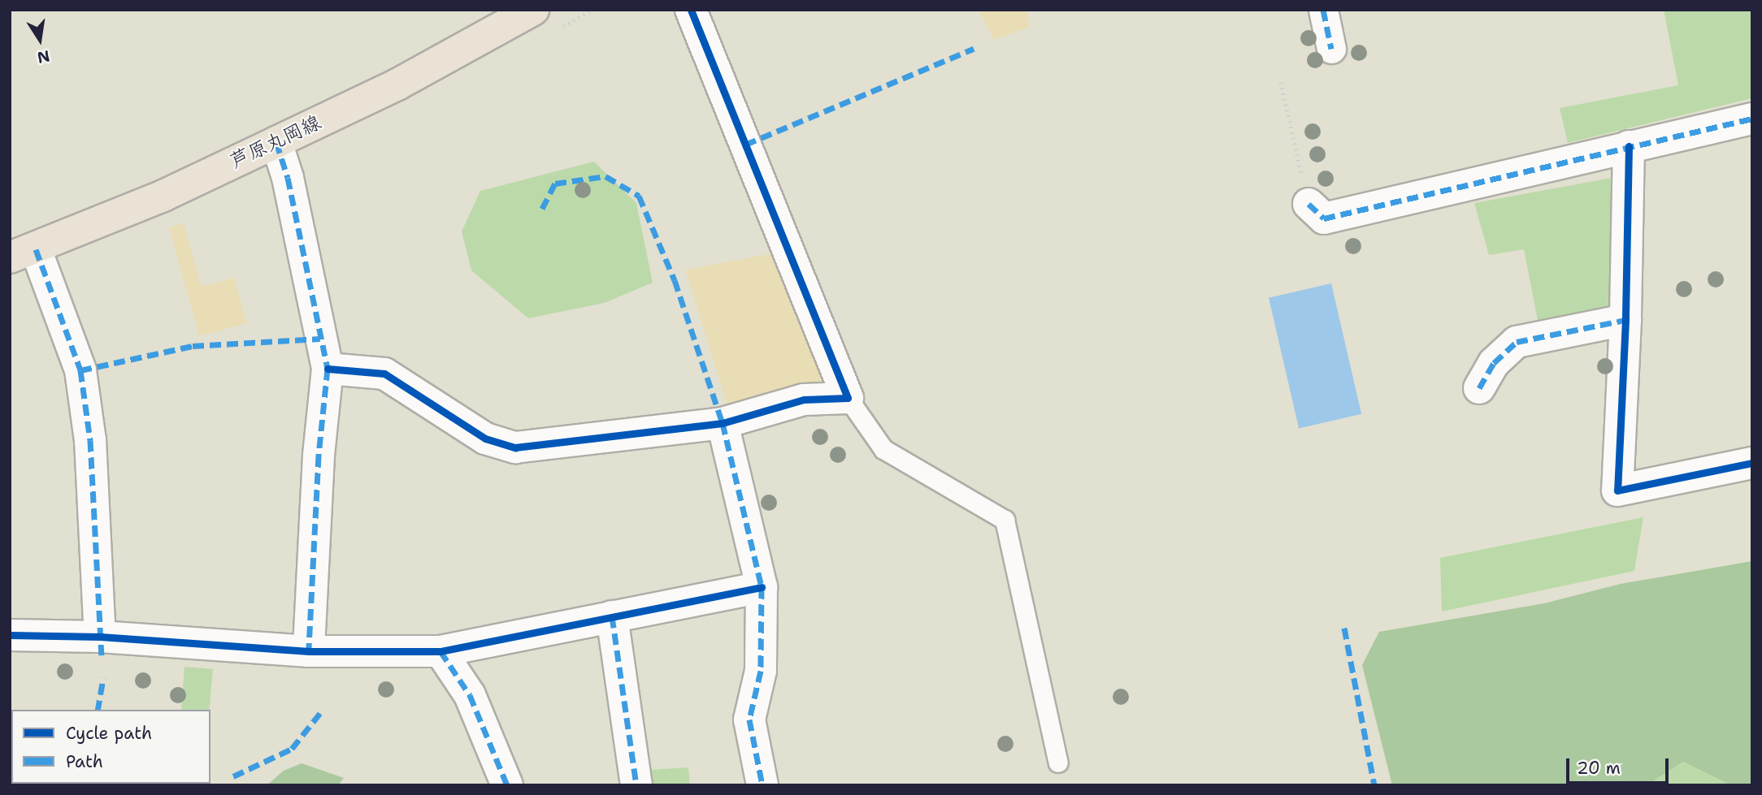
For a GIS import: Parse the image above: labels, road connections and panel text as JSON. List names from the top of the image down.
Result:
{
  "streets": {
    "main road": ["芦原丸岡線"]
  },
  "legend": ["Cycle path", "Path"],
  "scale_bar": "20 m",
  "north": "bottom"
}
